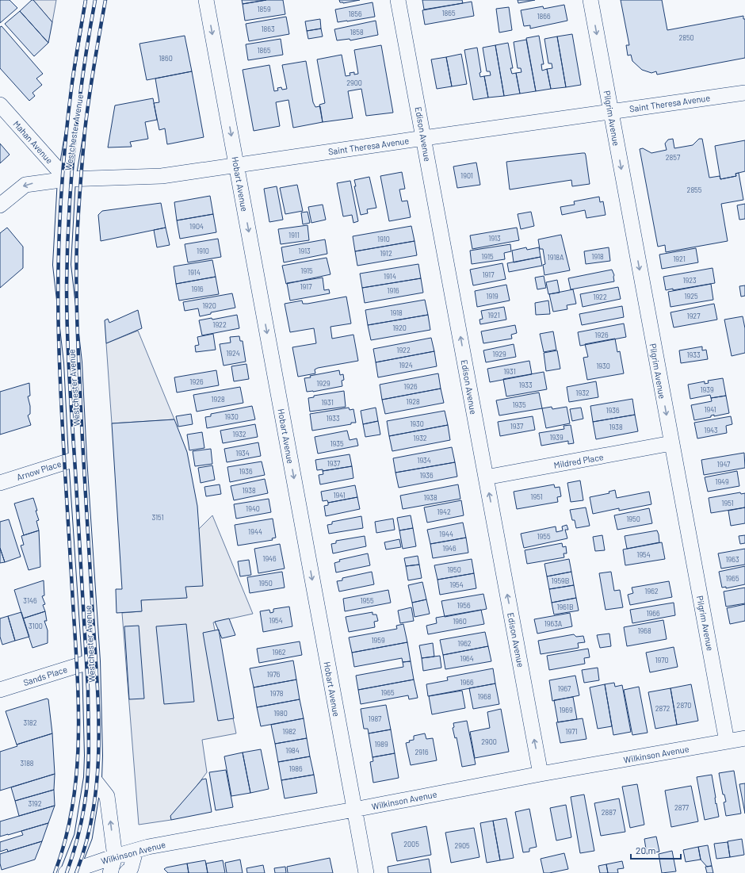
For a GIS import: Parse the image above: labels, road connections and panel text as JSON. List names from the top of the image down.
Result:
{
  "streets": {
    "main road": ["Westchester Avenue"],
    "street": [
      "Saint Theresa Avenue",
      "Pilgrim Avenue",
      "Edison Avenue",
      "Mahan Avenue",
      "Hobart Avenue",
      "Mildred Place",
      "Arnow Place",
      "Sands Place",
      "Wilkinson Avenue"
    ]
  },
  "crossings": [
    ["Saint Theresa Avenue", "Pilgrim Avenue"],
    ["Saint Theresa Avenue", "Westchester Avenue"],
    ["Saint Theresa Avenue", "Edison Avenue"],
    ["Saint Theresa Avenue", "Mahan Avenue"],
    ["Saint Theresa Avenue", "Hobart Avenue"],
    ["Pilgrim Avenue", "Mildred Place"],
    ["Pilgrim Avenue", "Wilkinson Avenue"],
    ["Westchester Avenue", "Mahan Avenue"],
    ["Westchester Avenue", "Arnow Place"],
    ["Westchester Avenue", "Sands Place"],
    ["Westchester Avenue", "Wilkinson Avenue"],
    ["Edison Avenue", "Mildred Place"],
    ["Edison Avenue", "Wilkinson Avenue"],
    ["Hobart Avenue", "Wilkinson Avenue"]
  ],
  "one_way": ["Pilgrim Avenue", "Edison Avenue", "Hobart Avenue"],
  "house_numbers": [
    "1859",
    "1865",
    "1856",
    "1866",
    "1863",
    "1858",
    "2850",
    "1865",
    "1860",
    "2900",
    "2857",
    "1901",
    "2855",
    "1904",
    "1911",
    "1913",
    "1910",
    "1910",
    "1913",
    "1912",
    "1915",
    "1918",
    "1918A",
    "1921",
    "1915",
    "1914",
    "1917",
    "1914",
    "1923",
    "1917",
    "1916",
    "1916",
    "1919",
    "1925",
    "1922",
    "1920",
    "1918",
    "1921",
    "1927",
    "1922",
    "1920",
    "1926",
    "1922",
    "1924",
    "1929",
    "1933",
    "1924",
    "1930",
    "1931",
    "1926",
    "1929",
    "1933",
    "1926",
    "1939",
    "1932",
    "1928",
    "1928",
    "1931",
    "1935",
    "1941",
    "1936",
    "1930",
    "1933",
    "1930",
    "1937",
    "1938",
    "1943",
    "1932",
    "1939",
    "1932",
    "1935",
    "1934",
    "1934",
    "1937",
    "1947",
    "1936",
    "1936",
    "1949",
    "1938",
    "1941",
    "1951",
    "1938",
    "1951",
    "1940",
    "1942",
    "3151",
    "1950",
    "1944",
    "1944",
    "1955",
    "1946",
    "1954",
    "1946",
    "1963",
    "1950",
    "1965",
    "1959B",
    "1950",
    "1954",
    "1962",
    "3146",
    "1955",
    "1956",
    "1961B",
    "1966",
    "1954",
    "1960",
    "1963A",
    "3100",
    "1968",
    "1959",
    "1962",
    "1962",
    "1964",
    "1970",
    "1976",
    "1966",
    "1967",
    "1965",
    "1978",
    "1968",
    "2870",
    "2872",
    "1969",
    "1980",
    "1987",
    "3182",
    "1982",
    "1971",
    "2900",
    "1989",
    "1984",
    "2916",
    "3188",
    "1986",
    "3192",
    "2877",
    "2887",
    "2005",
    "2905"
  ],
  "scale_bar": "20 m"
}
